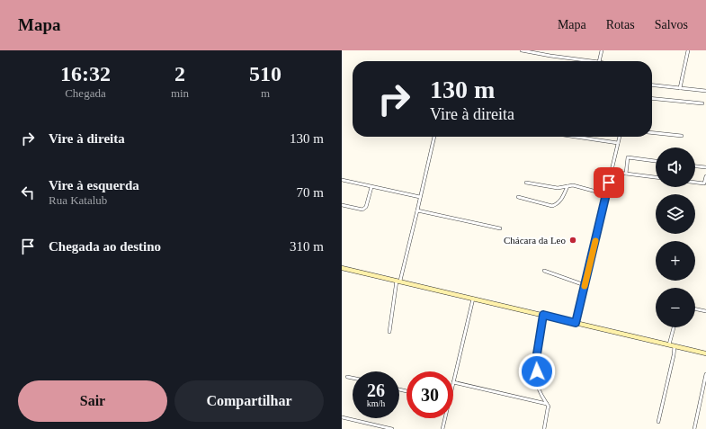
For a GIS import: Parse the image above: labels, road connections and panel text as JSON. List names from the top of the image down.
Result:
{
  "places": ["Chácara da Leo"],
  "page": {
    "header": "Mapa",
    "nav": ["Mapa", "Rotas", "Salvos"],
    "eta": [
      "16:32",
      "Chegada",
      "2",
      "min",
      "510",
      "m"
    ],
    "turn": ["130 m", "Vire à direita"],
    "list": [
      {
        "name": "Vire à direita",
        "value": "130 m"
      },
      {
        "name": "Vire à esquerda",
        "note": "Rua Katalub",
        "value": "70 m"
      },
      {
        "name": "Chegada ao destino",
        "value": "310 m"
      }
    ],
    "map_buttons": ["+", "−"],
    "speed": "26 km/h",
    "limit": "30",
    "buttons": ["Sair", "Compartilhar"]
  }
}
